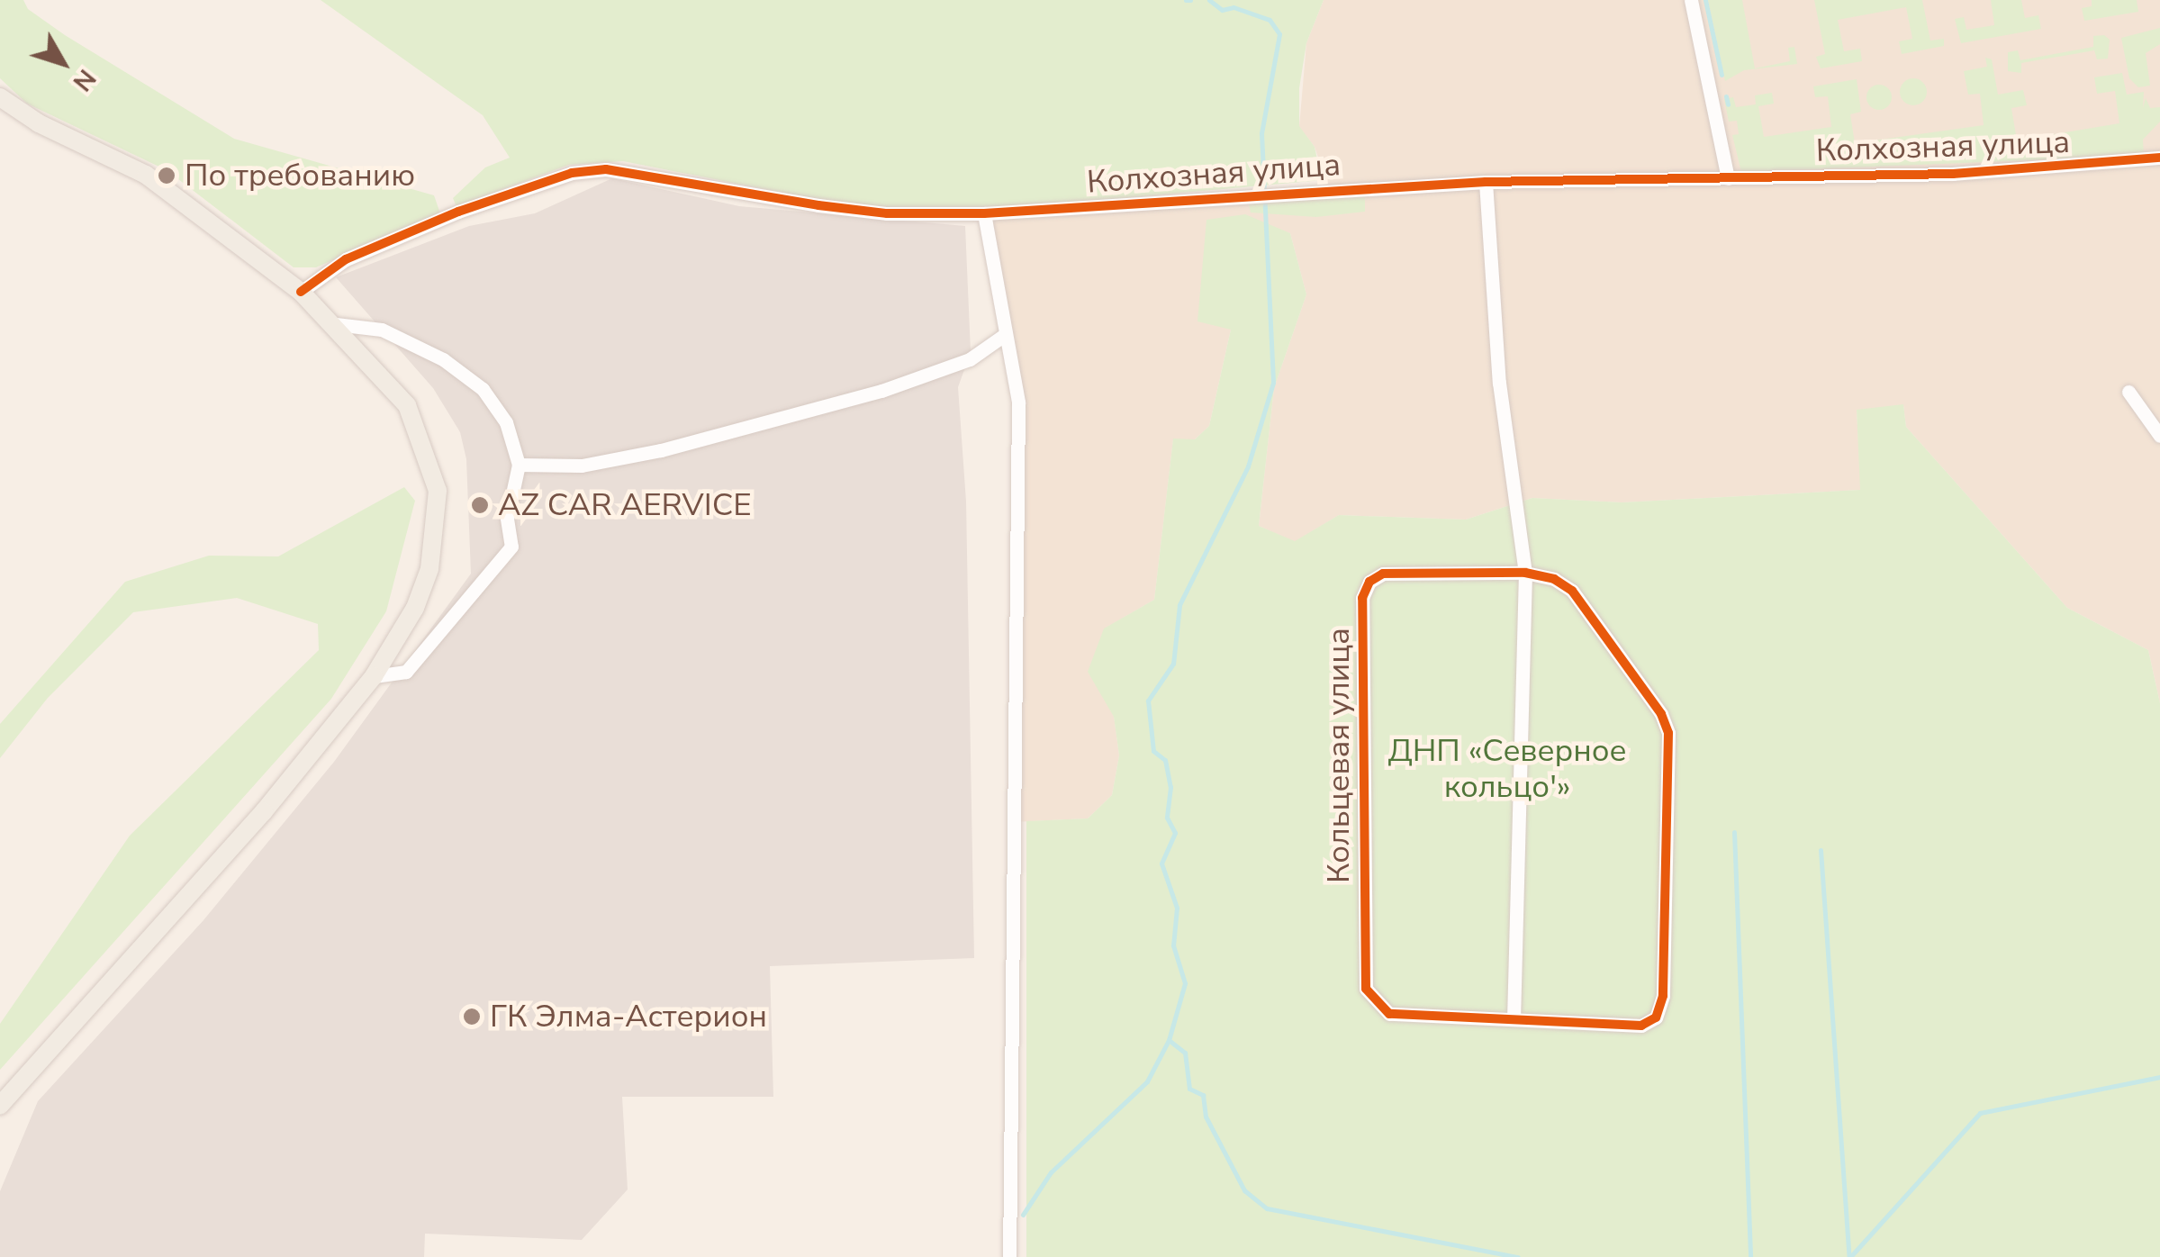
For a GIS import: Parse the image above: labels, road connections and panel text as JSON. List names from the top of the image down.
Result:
{
  "streets": {
    "street": ["Колхозная улица", "Кольцевая улица"]
  },
  "parks": ["ДНП «Северное кольцо'»"],
  "places": ["По требованию", "AZ CAR AERVICE", "ГК Элма-Астерион"],
  "north": "bottom right"
}
